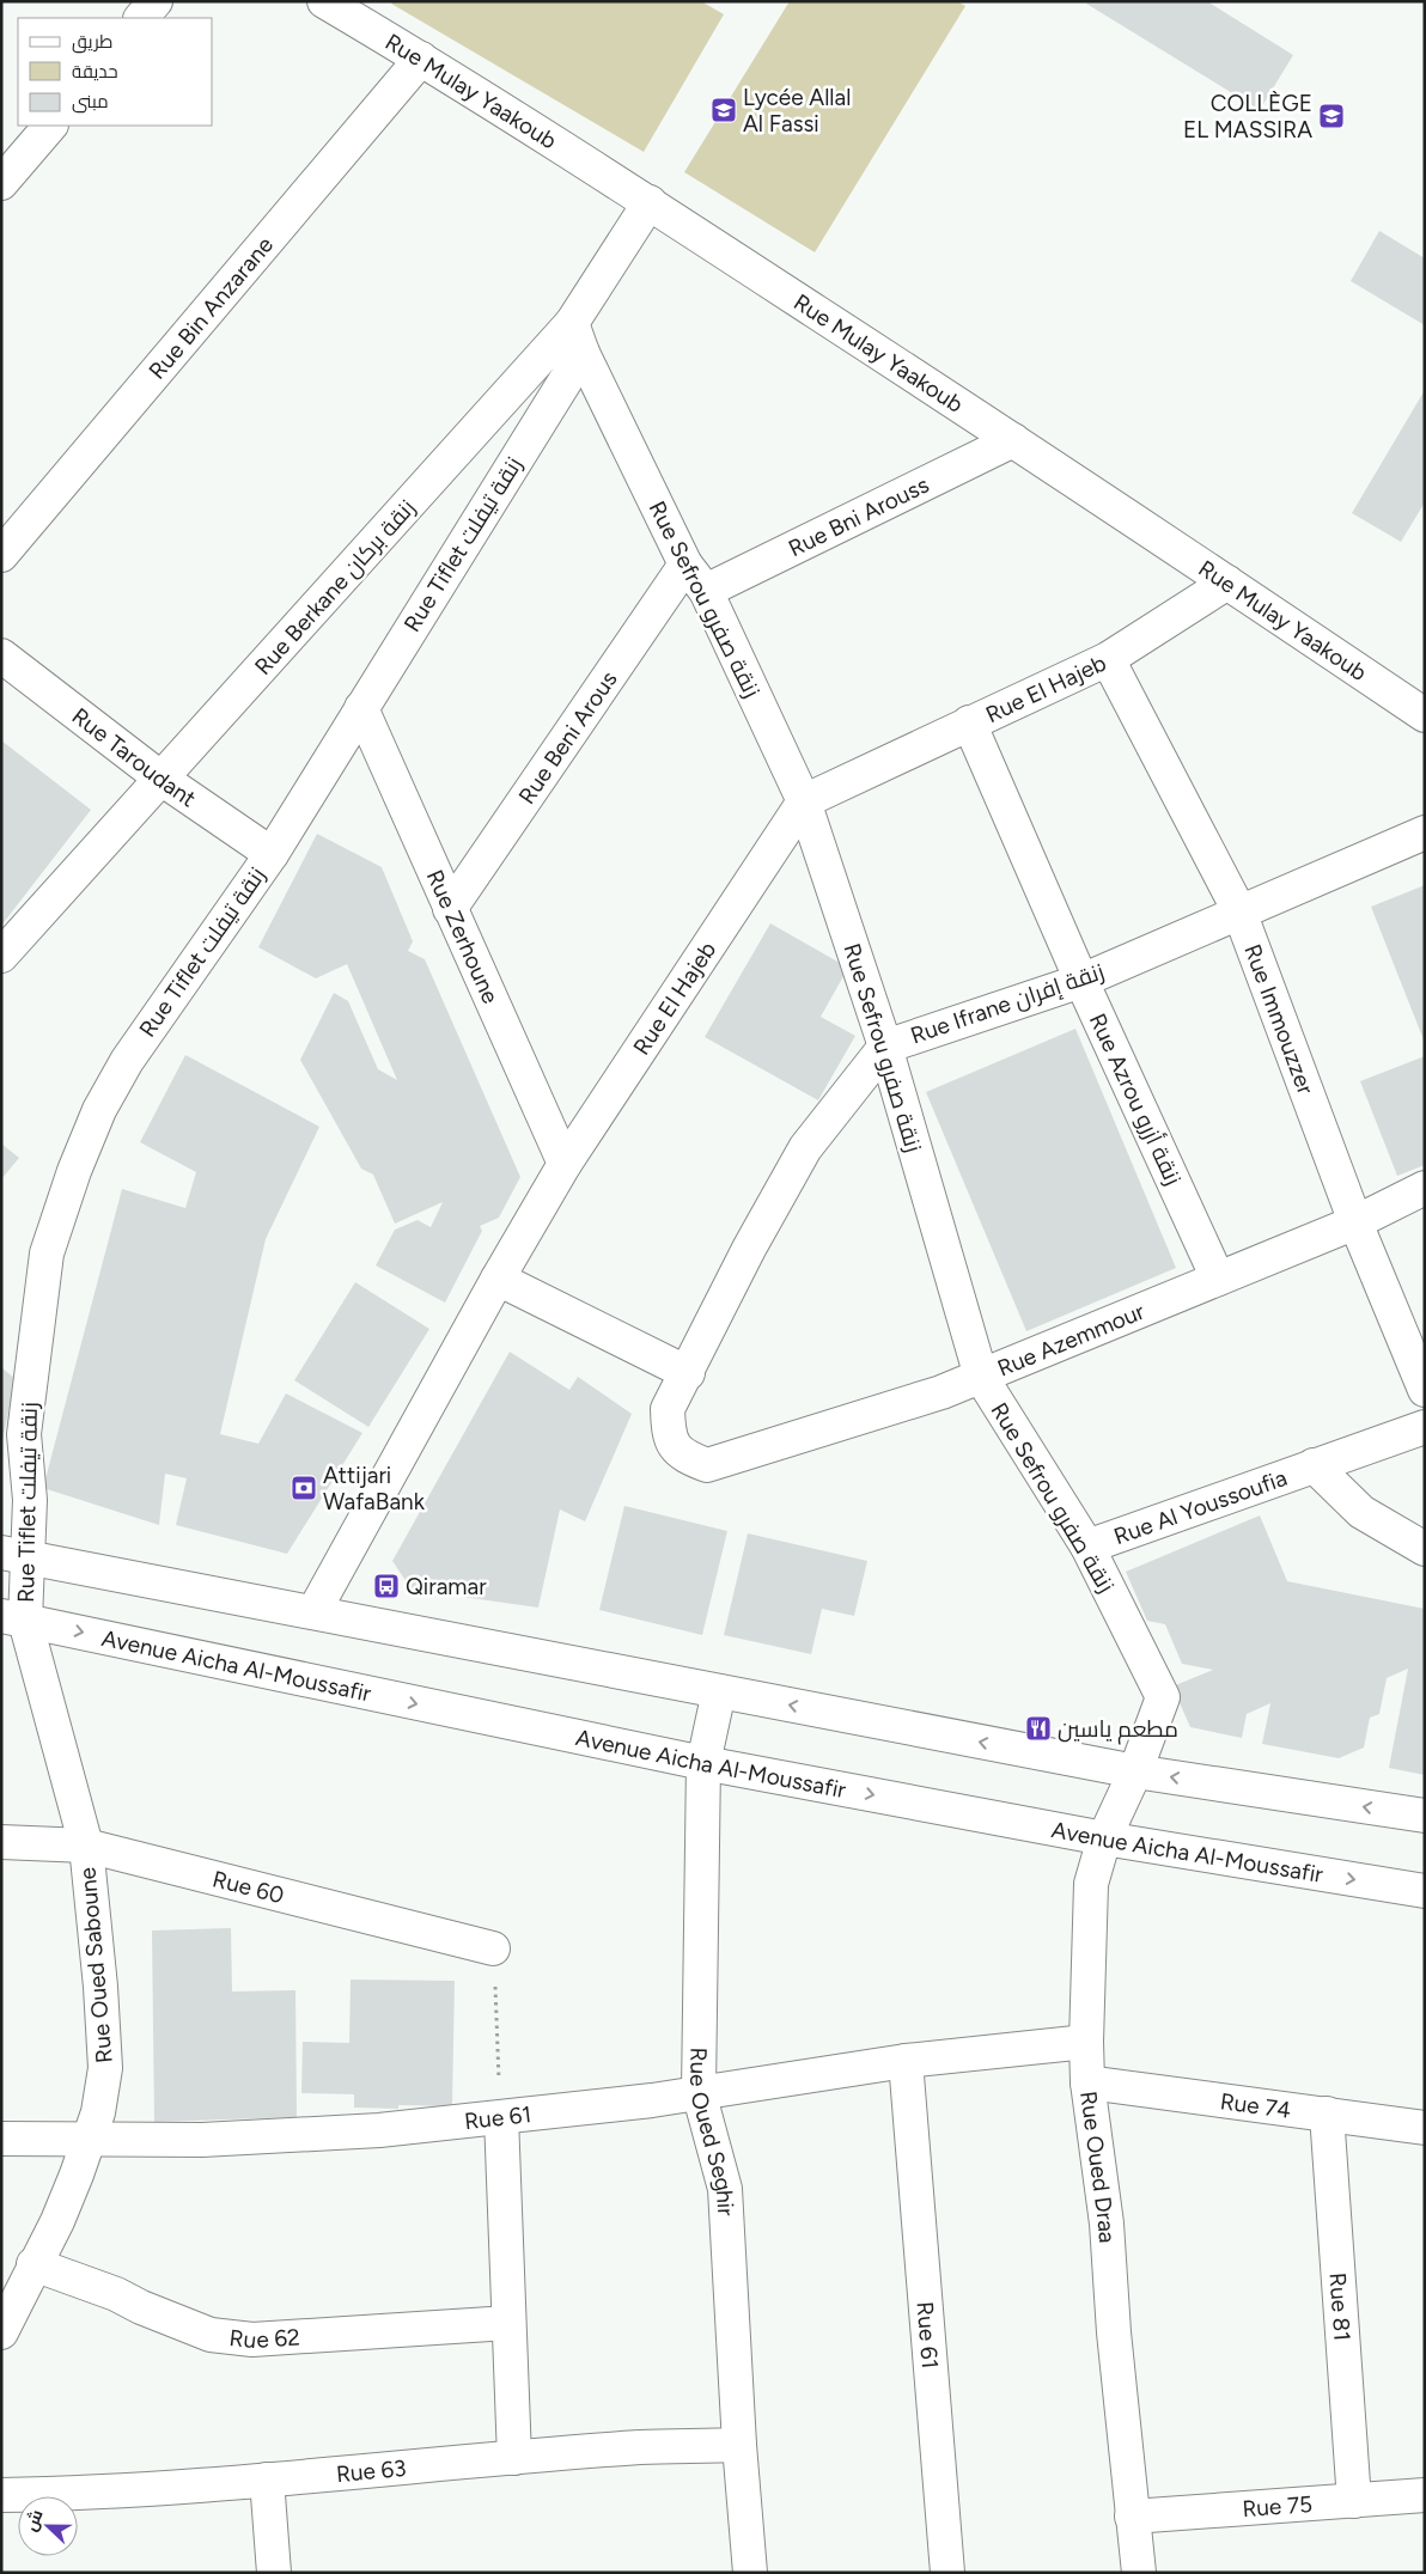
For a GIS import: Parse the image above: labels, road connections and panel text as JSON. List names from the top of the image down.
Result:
{
  "streets": {
    "street": [
      "Rue Mulay Yaakoub",
      "Rue Bin Anzarane",
      "Rue Bni Arouss",
      "Rue Tiflet زنقة تيفلت",
      "Rue Berkane زنقة بركان",
      "Rue Sefrou زنقة صفرو",
      "Rue El Hajeb",
      "Rue Beni Arous",
      "Rue Taroudant",
      "Rue Zerhoune",
      "Rue Ifrane زنقة إفران",
      "Rue Immouzzer",
      "Rue Azrou زنقة أزرو",
      "Rue Azemmour",
      "Rue Al Youssoufia",
      "Avenue Aicha Al-Moussafir",
      "Rue 60",
      "Rue Oued Saboune",
      "Rue 74",
      "Rue 61",
      "Rue Oued Seghir",
      "Rue Oued Draa",
      "Rue 81",
      "Rue 62",
      "Rue 63",
      "Rue 75"
    ]
  },
  "crossings": [
    ["Rue Mulay Yaakoub", "Rue Bin Anzarane"],
    ["Rue Mulay Yaakoub", "Rue Bni Arouss"],
    ["Rue Mulay Yaakoub", "Rue Berkane زنقة بركان"],
    ["Rue Mulay Yaakoub", "Rue El Hajeb"],
    ["Rue Bni Arouss", "Rue Sefrou زنقة صفرو"],
    ["Rue Tiflet زنقة تيفلت", "Rue Berkane زنقة بركان"],
    ["Rue Tiflet زنقة تيفلت", "Rue Sefrou زنقة صفرو"],
    ["Rue Tiflet زنقة تيفلت", "Rue Taroudant"],
    ["Rue Tiflet زنقة تيفلت", "Rue Zerhoune"],
    ["Rue Tiflet زنقة تيفلت", "Avenue Aicha Al-Moussafir"],
    ["Rue Tiflet زنقة تيفلت", "Rue Oued Saboune"],
    ["Rue Berkane زنقة بركان", "Rue Sefrou زنقة صفرو"],
    ["Rue Berkane زنقة بركان", "Rue Taroudant"],
    ["Rue Sefrou زنقة صفرو", "Rue El Hajeb"],
    ["Rue Sefrou زنقة صفرو", "Rue Beni Arous"],
    ["Rue Sefrou زنقة صفرو", "Rue Ifrane زنقة إفران"],
    ["Rue Sefrou زنقة صفرو", "Rue Azemmour"],
    ["Rue Sefrou زنقة صفرو", "Rue Al Youssoufia"],
    ["Rue Sefrou زنقة صفرو", "Rue Oued Draa"],
    ["Rue El Hajeb", "Rue Zerhoune"],
    ["Rue El Hajeb", "Rue Immouzzer"],
    ["Rue El Hajeb", "Rue Azrou زنقة أزرو"],
    ["Rue Beni Arous", "Rue Zerhoune"],
    ["Rue Ifrane زنقة إفران", "Rue Immouzzer"],
    ["Rue Ifrane زنقة إفران", "Rue Azrou زنقة أزرو"],
    ["Rue Ifrane زنقة إفران", "Rue Azemmour"],
    ["Rue Immouzzer", "Rue Azemmour"],
    ["Rue Azrou زنقة أزرو", "Rue Azemmour"],
    ["Avenue Aicha Al-Moussafir", "Rue Oued Saboune"],
    ["Avenue Aicha Al-Moussafir", "Rue Oued Seghir"],
    ["Avenue Aicha Al-Moussafir", "Rue Oued Draa"],
    ["Rue 60", "Rue Oued Saboune"],
    ["Rue Oued Saboune", "Rue 61"],
    ["Rue Oued Saboune", "Rue 62"],
    ["Rue 74", "Rue Oued Draa"],
    ["Rue 74", "Rue 81"],
    ["Rue 61", "Rue Oued Seghir"],
    ["Rue 61", "Rue Oued Draa"],
    ["Rue Oued Seghir", "Rue 63"],
    ["Rue Oued Draa", "Rue 75"],
    ["Rue 81", "Rue 75"]
  ],
  "places": {
    "school or university": ["Lycée Allal Al Fassi", "COLLÈGE EL MASSIRA"],
    "bank": ["Attijari WafaBank"],
    "bus stop": ["Qiramar"],
    "restaurant": ["مطعم ياسين"]
  },
  "legend": ["طريق", "حديقة", "مبنى"],
  "north": "left"
}
